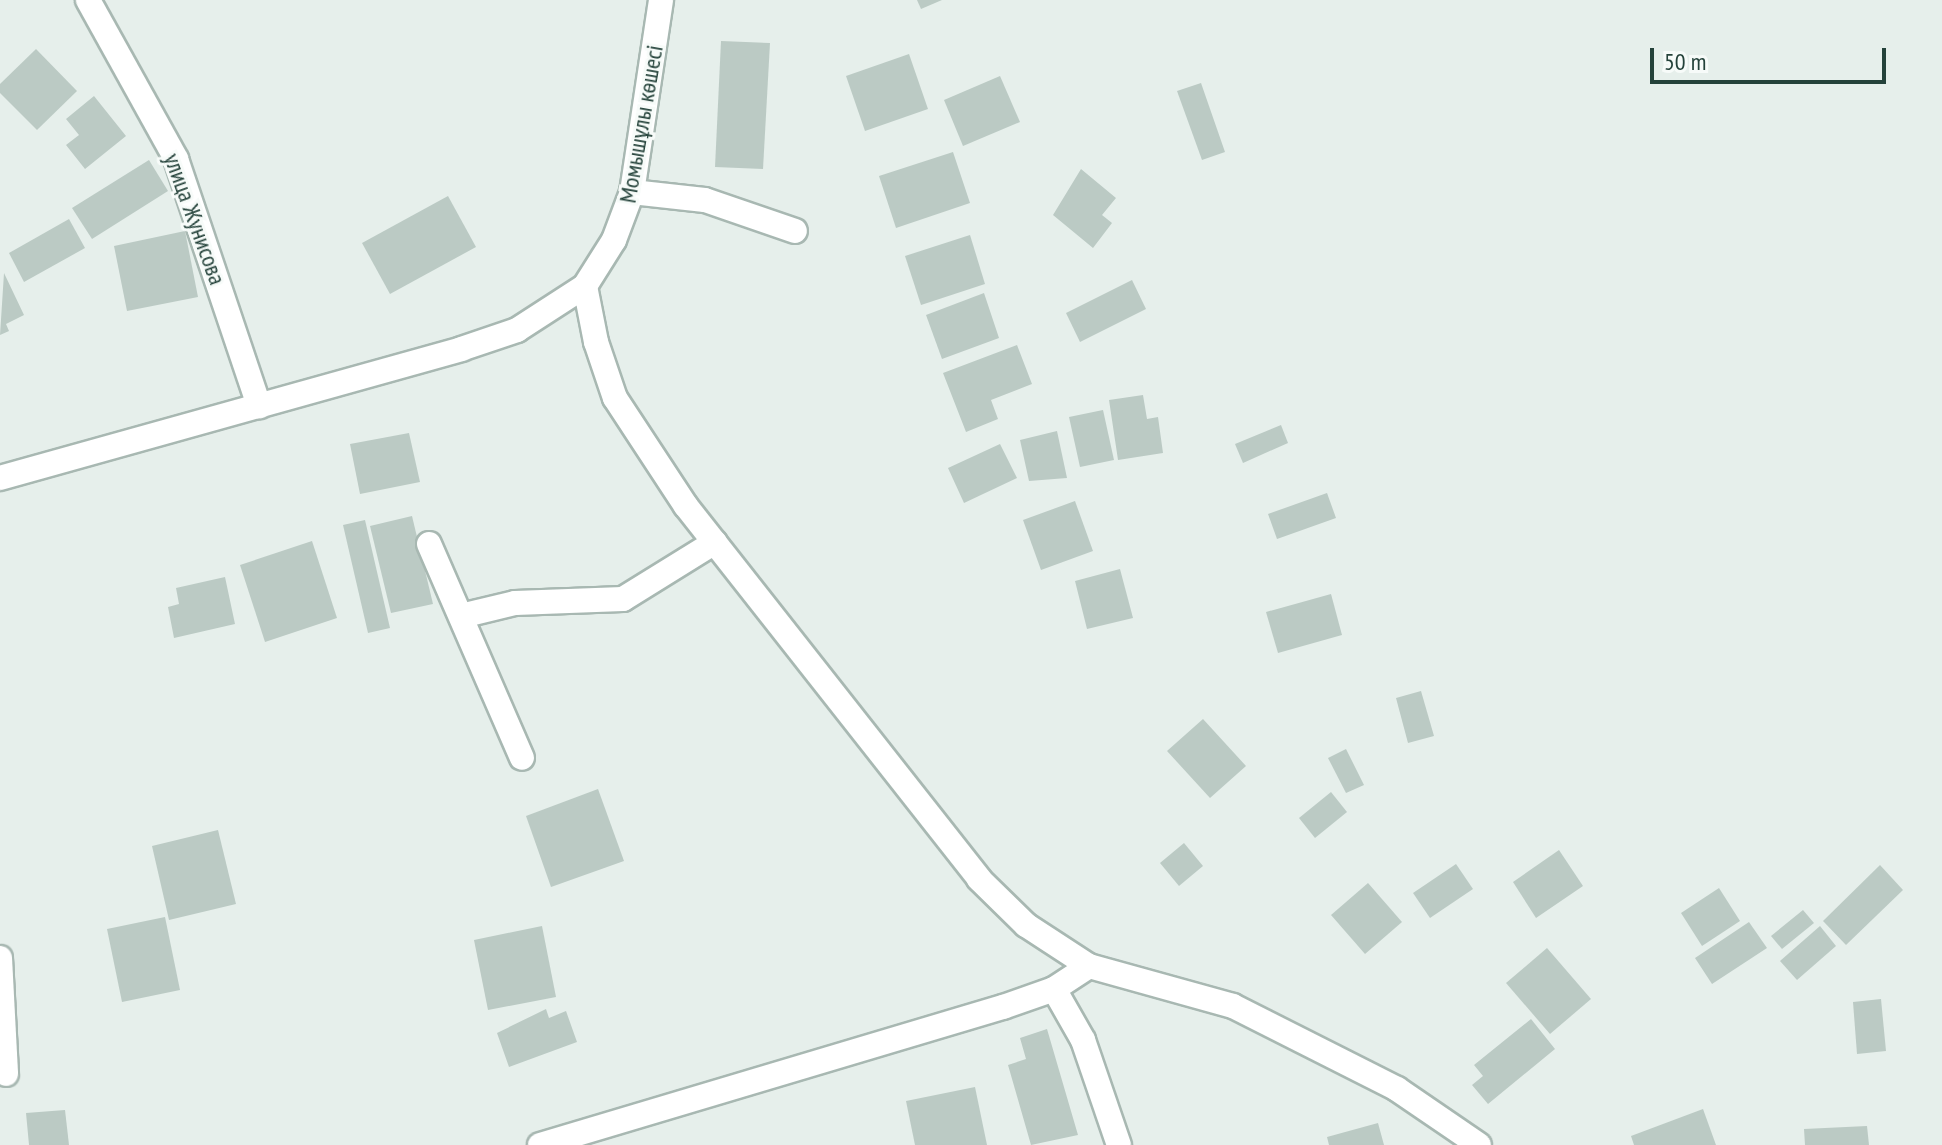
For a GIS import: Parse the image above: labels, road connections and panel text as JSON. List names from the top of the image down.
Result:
{
  "streets": {
    "street": ["Момышұлы көшесі", "улица Жунисова"]
  },
  "scale_bar": "50 m"
}
